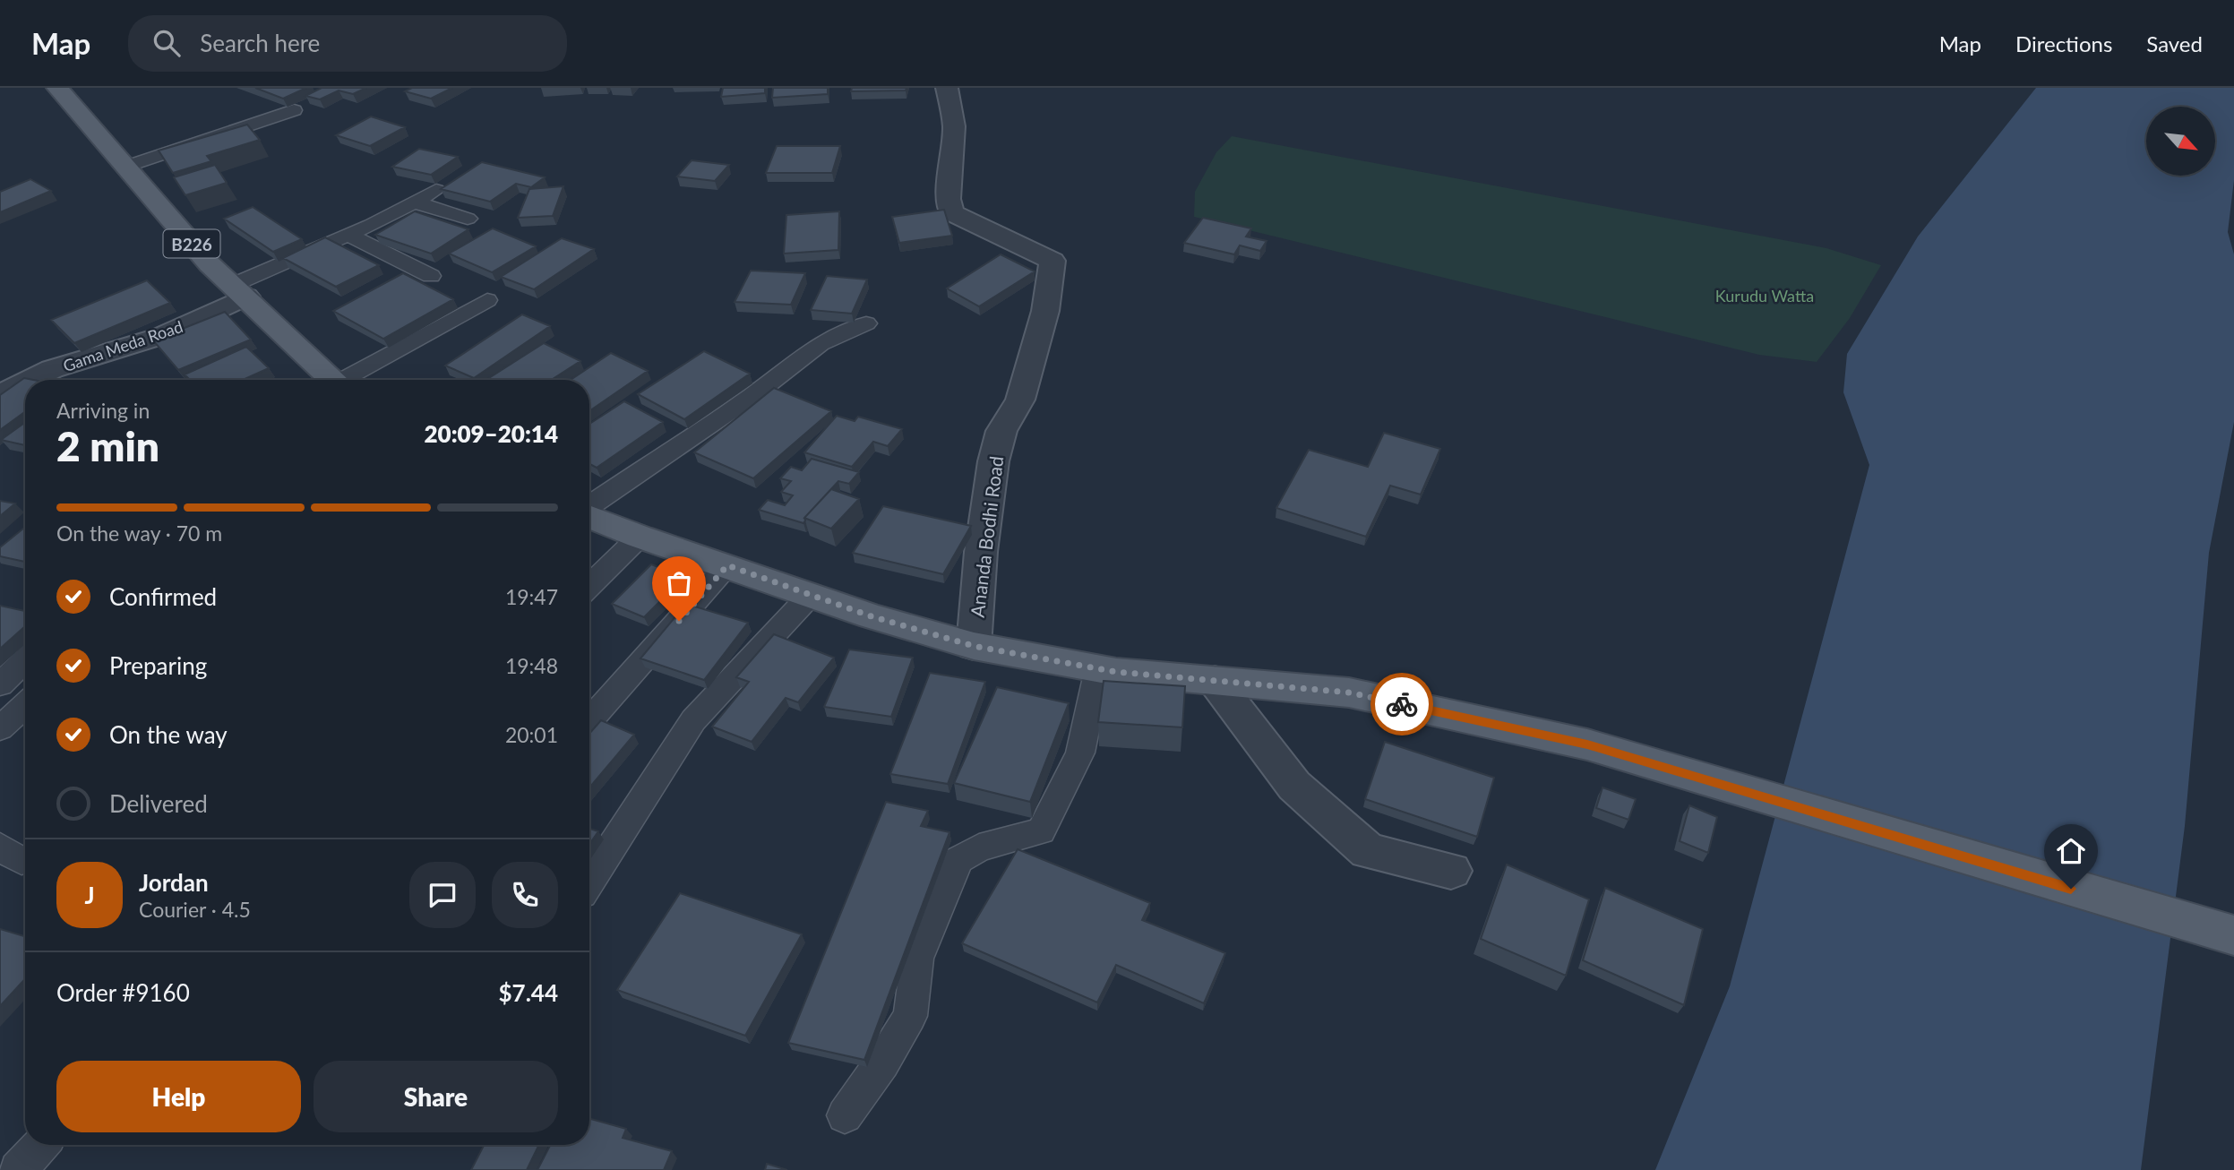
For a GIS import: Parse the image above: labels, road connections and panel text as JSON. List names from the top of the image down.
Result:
{
  "streets": {
    "main road": ["B226"],
    "street": ["Gama Meda Road", "Ananda Bodhi Road"]
  },
  "crossings": [
    ["B226", "Gama Meda Road"]
  ],
  "parks": ["Kurudu Watta"],
  "north": "bottom right",
  "page": {
    "header": "Map",
    "search": "Search here",
    "nav": ["Map", "Directions", "Saved"],
    "heading": ["2 min", "Arriving in", "20:09–20:14"],
    "panel": [
      "Jordan",
      "Courier · 4.5",
      "Order #9160",
      "$7.44"
    ],
    "bar": "On the way · 70 m",
    "list": [
      ["Confirmed", "19:47"],
      ["Preparing", "19:48"],
      ["On the way", "20:01"],
      "Delivered"
    ],
    "round": "J",
    "buttons": ["Help", "Share"]
  }
}
